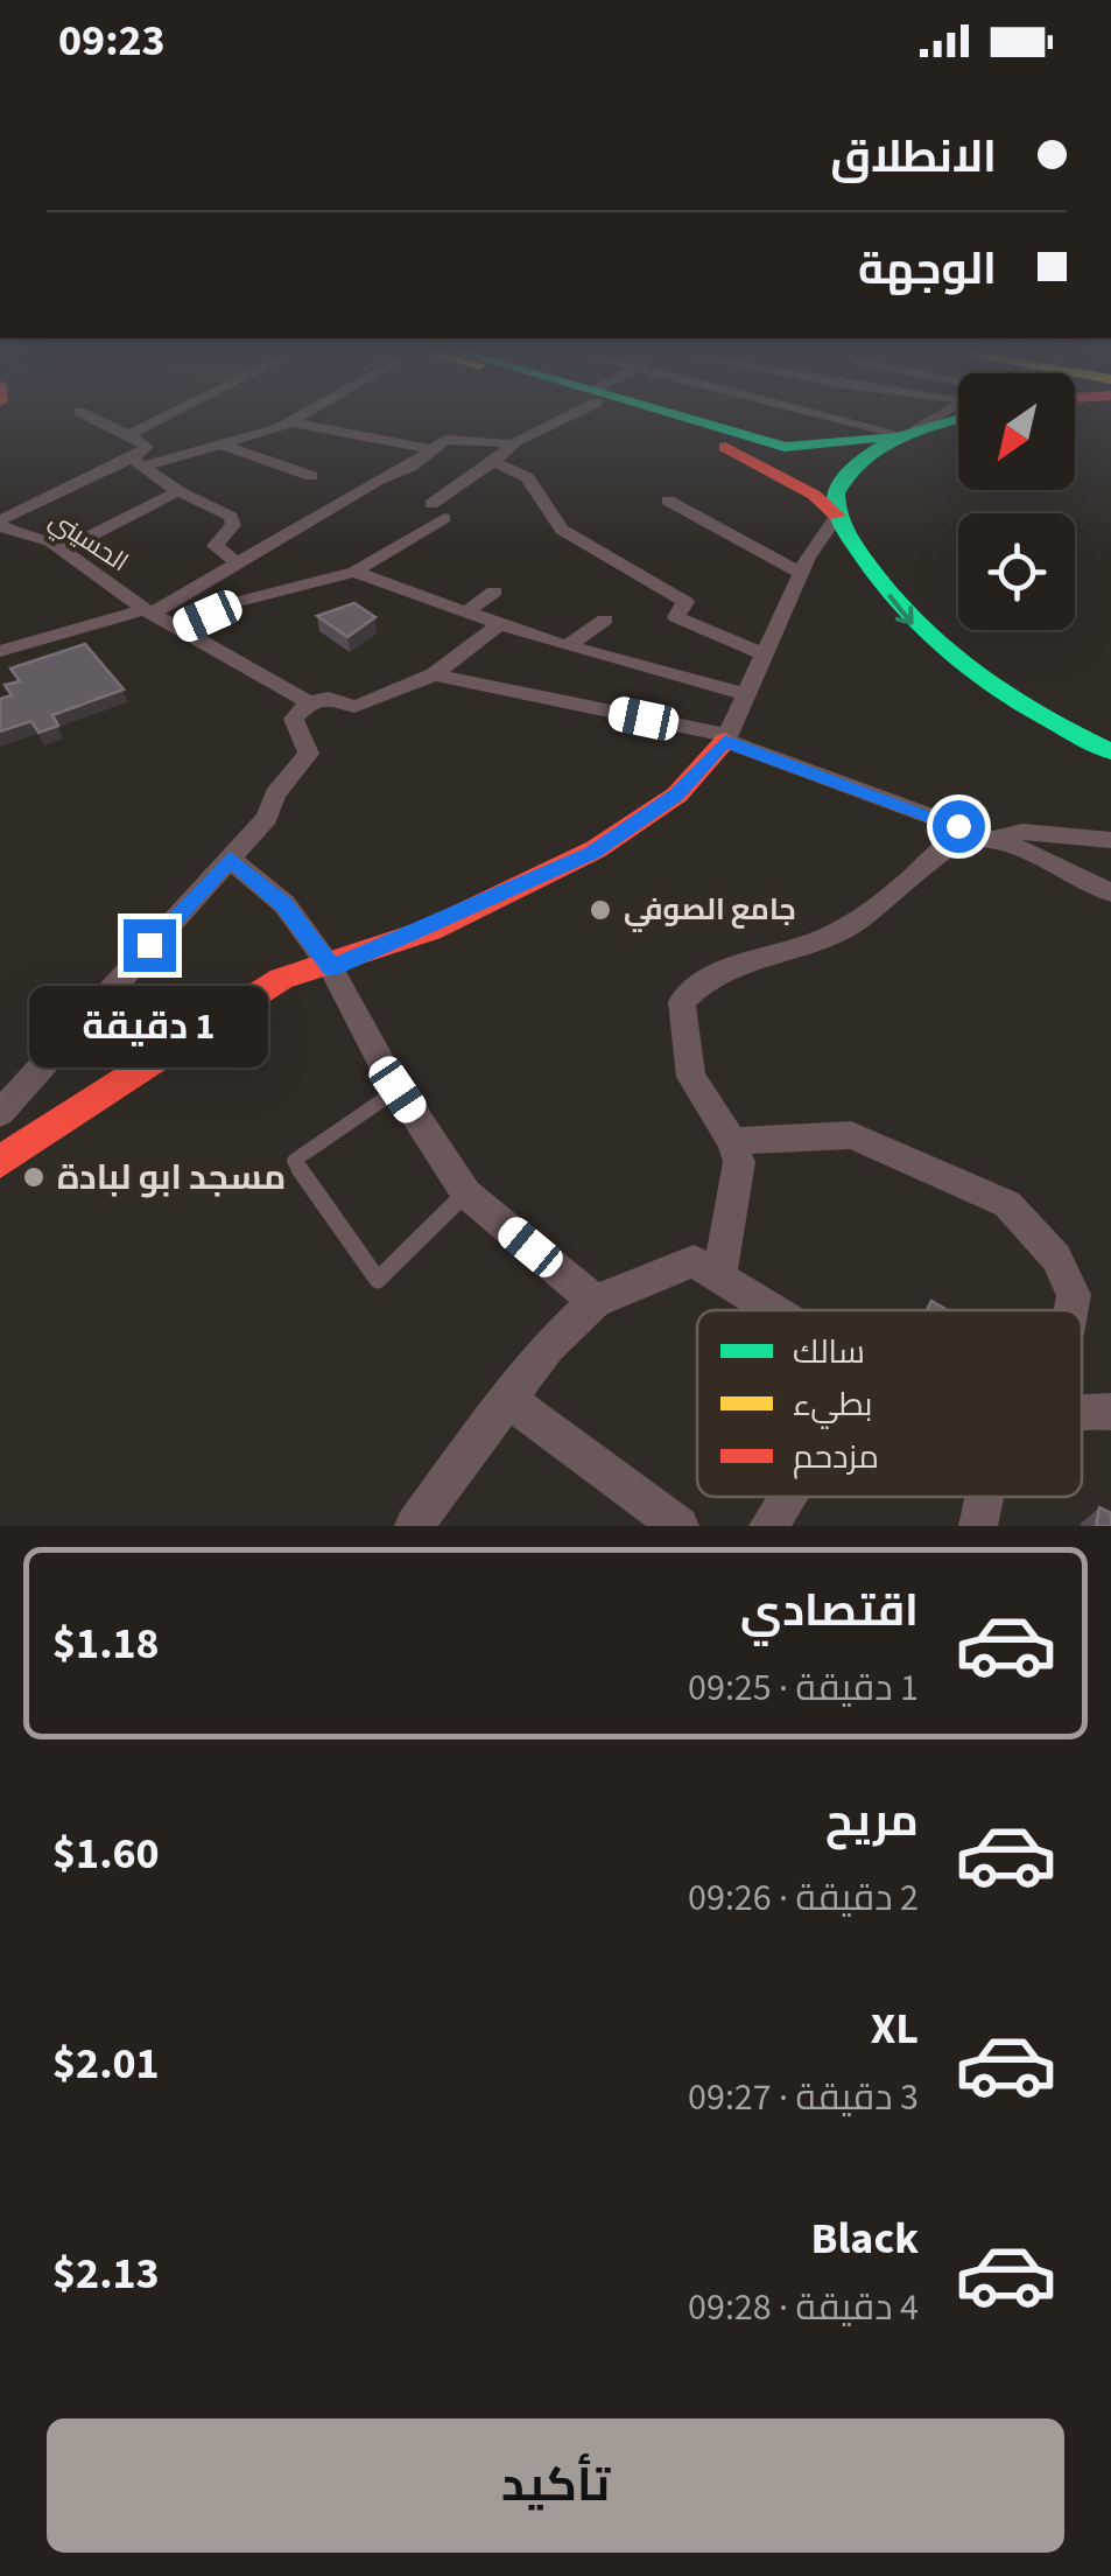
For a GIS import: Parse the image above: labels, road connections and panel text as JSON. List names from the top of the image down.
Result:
{
  "streets": {
    "street": ["الحسيني"]
  },
  "places": ["جامع الصوفي", "مسجد ابو لبادة"],
  "legend": ["سالك", "بطيء", "مزدحم"],
  "north": "bottom left",
  "page": {
    "status": "09:23",
    "banner": ["الانطلاق", "الوجهة"],
    "bubble": "1 دقيقة",
    "list": [
      {
        "name": "اقتصادي",
        "note": "1 دقيقة · 09:25",
        "value": "$1.18"
      },
      {
        "name": "مريح",
        "note": "2 دقيقة · 09:26",
        "value": "$1.60"
      },
      {
        "name": "XL",
        "note": "3 دقيقة · 09:27",
        "value": "$2.01"
      },
      {
        "name": "Black",
        "note": "4 دقيقة · 09:28",
        "value": "$2.13"
      }
    ],
    "buttons": "تأكيد"
  }
}
